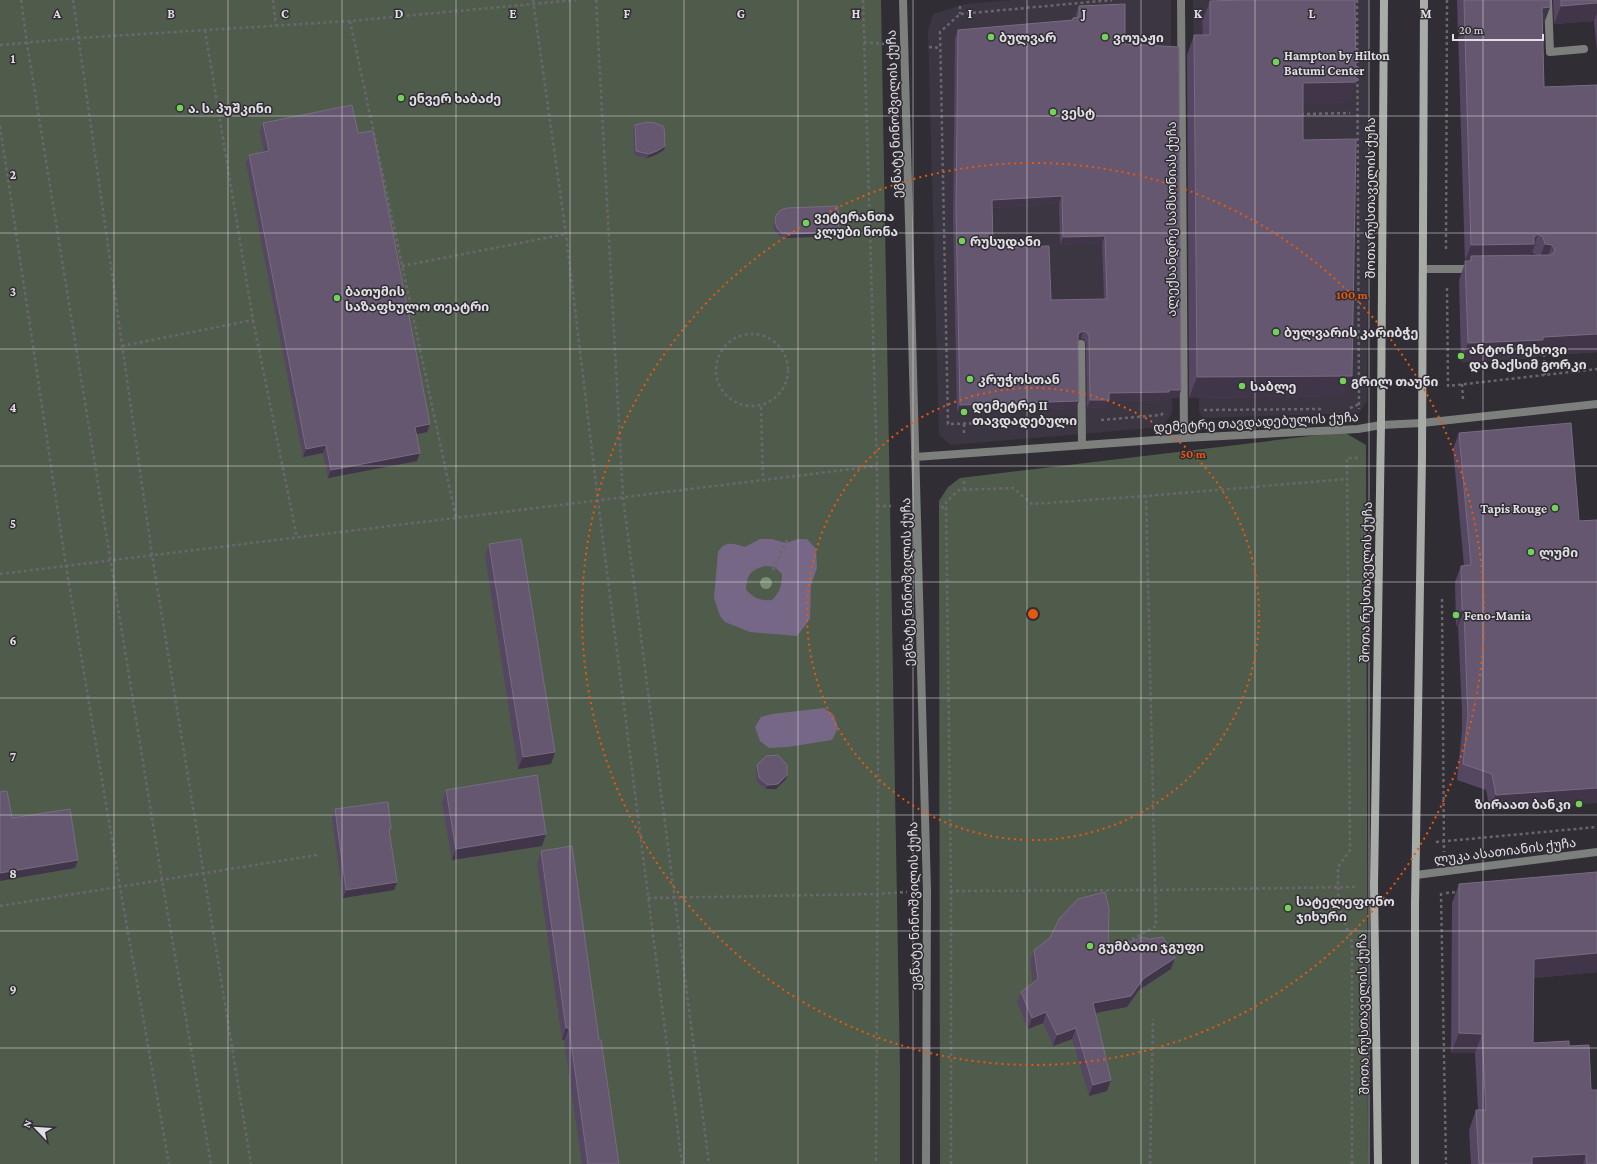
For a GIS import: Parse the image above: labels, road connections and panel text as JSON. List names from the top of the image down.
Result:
{
  "streets": {
    "main road": ["შოთა რუსთაველის ქუჩა"],
    "street": [
      "ეგნატე ნინოშვილის ქუჩა",
      "ალექსანდრე სამსონიას ქუჩა",
      "დემეტრე თავდადებულის ქუჩა",
      "ლუკა ასათიანის ქუჩა"
    ]
  },
  "crossings": [
    ["ეგნატე ნინოშვილის ქუჩა", "დემეტრე თავდადებულის ქუჩა"],
    ["შოთა რუსთაველის ქუჩა", "დემეტრე თავდადებულის ქუჩა"],
    ["ალექსანდრე სამსონიას ქუჩა", "დემეტრე თავდადებულის ქუჩა"]
  ],
  "places": [
    "ბულვარ",
    "ვოუაჟი",
    "Hampton by Hilton Batumi Center",
    "ენვერ ხაბაძე",
    "ა. ს. პუშკინი",
    "ვესტ",
    "ვეტერანთა კლუბი ნონა",
    "რუსუდანი",
    "ბათუმის საზაფხულო თეატრი",
    "ბულვარის კარიბჭე",
    "ანტონ ჩეხოვი და მაქსიმ გორკი",
    "კრუჭოსთან",
    "გრილ თაუნი",
    "საბლე",
    "დემეტრე II თავდადებული",
    "Tapis Rouge",
    "ლუმი",
    "Feno-Mania",
    "ზირაათ ბანკი",
    "სატელეფონო ჯიხური",
    "გუმბათი ჯგუფი"
  ],
  "scale_bar": "20 m",
  "north": "top left",
  "grid": {
    "columns": [
      "A",
      "B",
      "C",
      "D",
      "E",
      "F",
      "G",
      "H",
      "I",
      "J",
      "K",
      "L",
      "M"
    ],
    "rows": [
      "1",
      "2",
      "3",
      "4",
      "5",
      "6",
      "7",
      "8",
      "9"
    ]
  },
  "rings": ["100 m", "50 m"]
}
